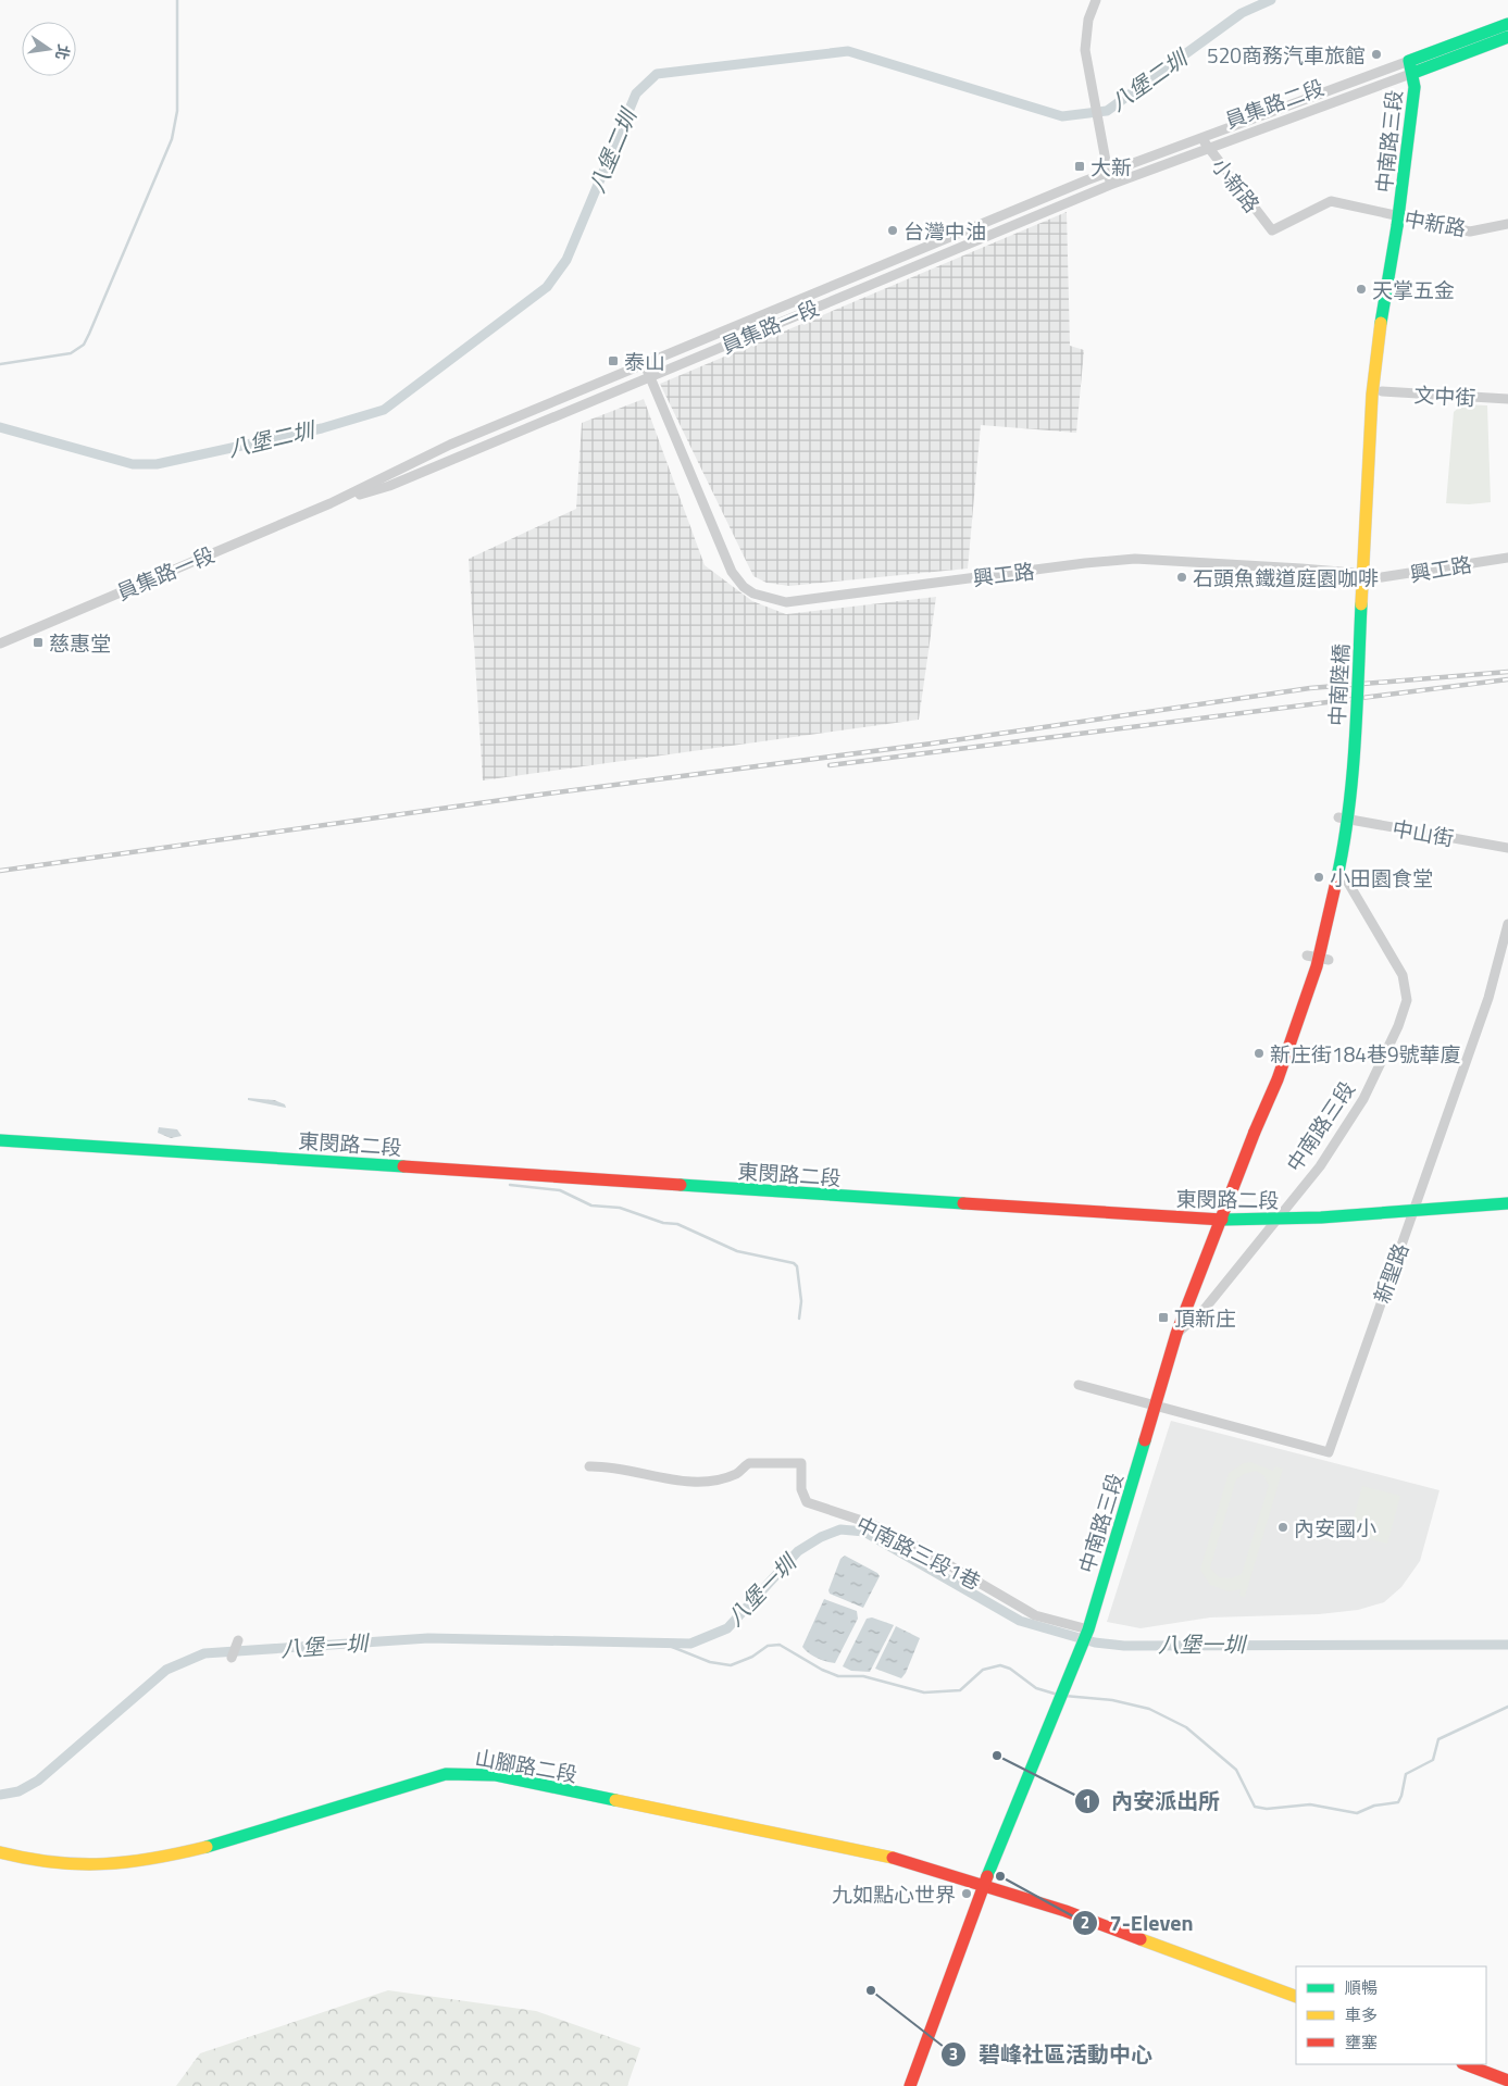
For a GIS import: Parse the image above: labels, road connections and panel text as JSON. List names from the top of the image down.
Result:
{
  "streets": {
    "main road": [
      "員集路二段",
      "中南路三段",
      "中南陸橋",
      "東閔路二段",
      "山腳路二段"
    ],
    "street": [
      "小新路",
      "中新路",
      "員集路一段",
      "文中街",
      "興工路",
      "中山街",
      "新聖路",
      "中南路三段1巷"
    ]
  },
  "crossings": [
    ["員集路二段", "中南路三段"],
    ["員集路二段", "小新路"],
    ["員集路二段", "員集路一段"],
    ["中南路三段", "中新路"],
    ["中南路三段", "中南陸橋"],
    ["中南路三段", "東閔路二段"],
    ["中南路三段", "新聖路"],
    ["中南路三段", "中南路三段1巷"],
    ["中南路三段", "山腳路二段"],
    ["小新路", "中新路"],
    ["小新路", "員集路一段"],
    ["中新路", "中南陸橋"],
    ["員集路一段", "興工路"],
    ["東閔路二段", "新聖路"]
  ],
  "water": ["八堡二圳", "八堡一圳"],
  "places": {
    "other": [
      "520商務汽車旅館",
      "台灣中油",
      "天掌五金",
      "石頭魚鐵道庭園咖啡",
      "小田園食堂",
      "新庄街184巷9號華廈",
      "內安國小",
      "內安派出所",
      "7-Eleven",
      "九如點心世界",
      "碧峰社區活動中心"
    ],
    "transit": [
      "大新",
      "泰山",
      "慈惠堂",
      "頂新庄"
    ]
  },
  "legend": ["順暢", "車多", "壅塞"],
  "north": "right"
}
